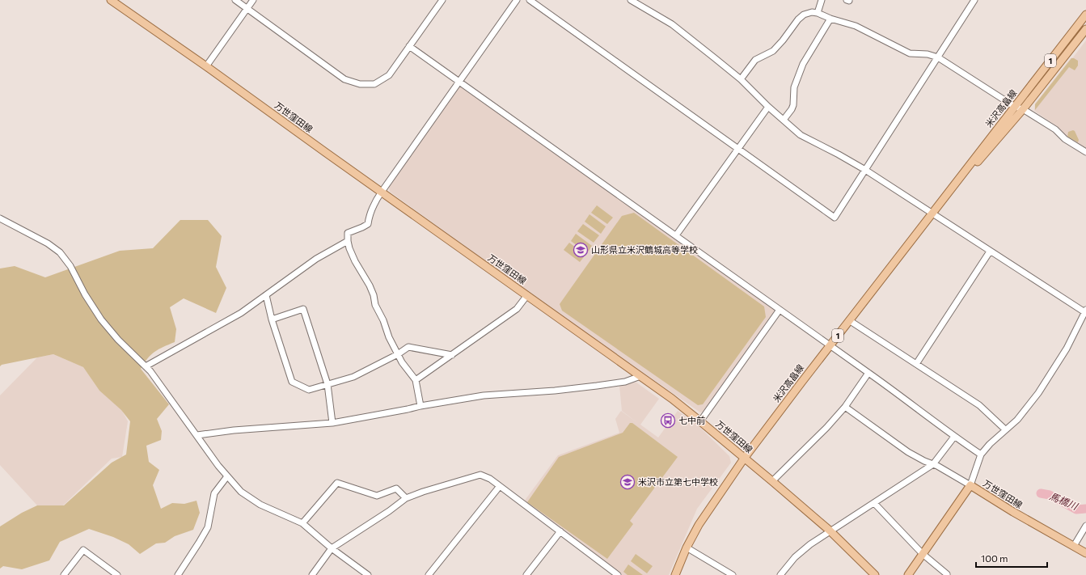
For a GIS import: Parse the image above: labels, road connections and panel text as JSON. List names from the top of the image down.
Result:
{
  "streets": {
    "main road": ["1", "米沢高畠線", "万世窪田線"]
  },
  "crossings": [
    ["米沢高畠線", "万世窪田線"]
  ],
  "water": ["馬橋川"],
  "places": {
    "school or university": ["山形県立米沢鶴城高等学校", "米沢市立第七中学校"],
    "bus stop": ["七中前"]
  },
  "scale_bar": "100 m"
}
